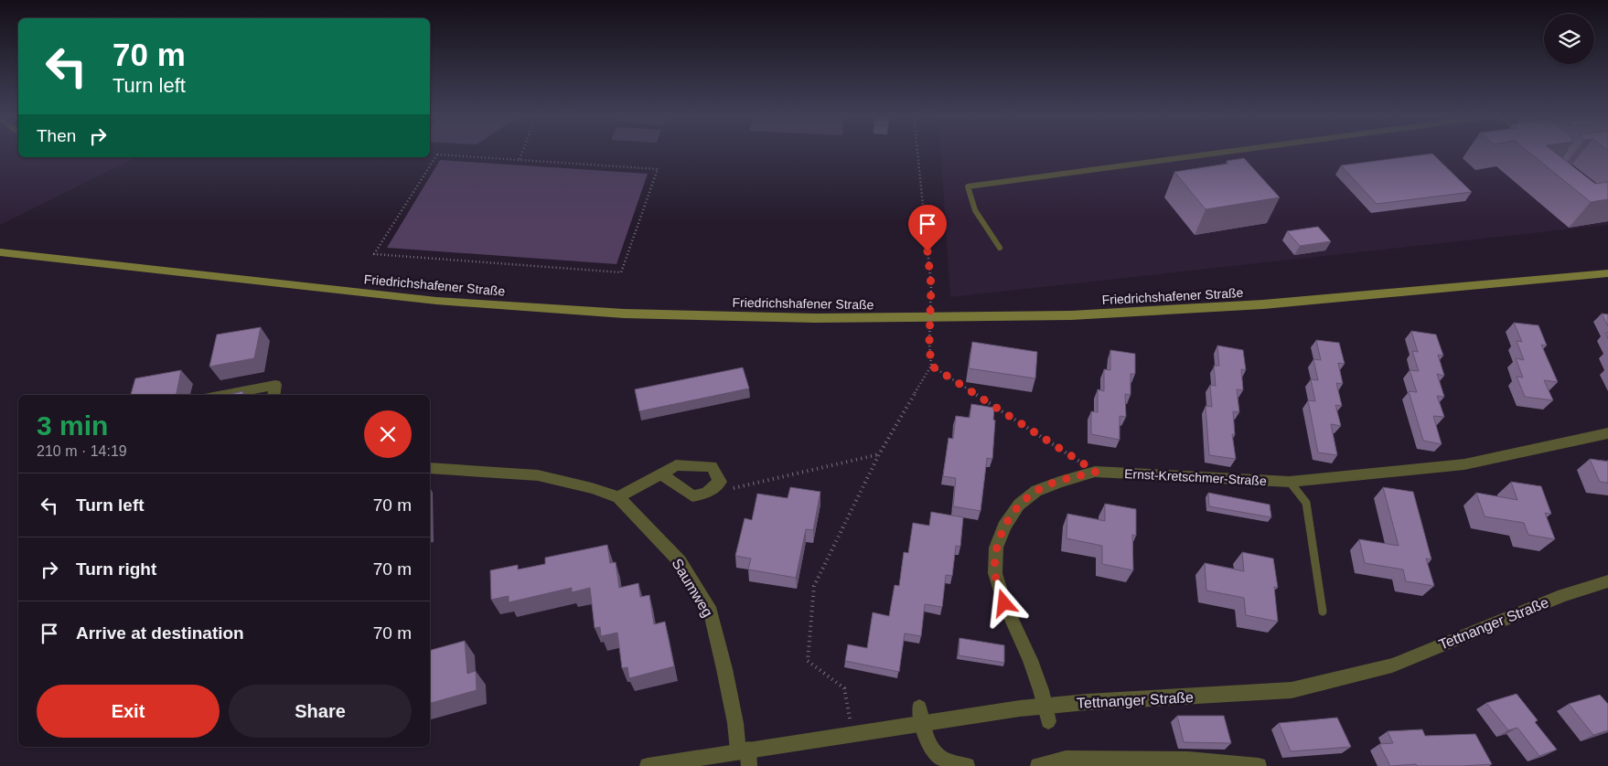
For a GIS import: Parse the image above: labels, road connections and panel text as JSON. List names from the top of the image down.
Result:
{
  "streets": {
    "main road": ["Friedrichshafener Straße"],
    "street": ["Ernst-Kretschmer-Straße", "Saumweg", "Tettnanger Straße"]
  },
  "crossings": [
    ["Ernst-Kretschmer-Straße", "Tettnanger Straße"],
    ["Saumweg", "Tettnanger Straße"]
  ],
  "page": {
    "turn": ["70 m", "Turn left"],
    "then": "Then",
    "heading": ["3 min", "210 m · 14:19"],
    "list": [
      {
        "name": "Turn left",
        "value": "70 m"
      },
      {
        "name": "Turn right",
        "value": "70 m"
      },
      {
        "name": "Arrive at destination",
        "value": "70 m"
      }
    ],
    "buttons": ["Exit", "Share"]
  }
}
